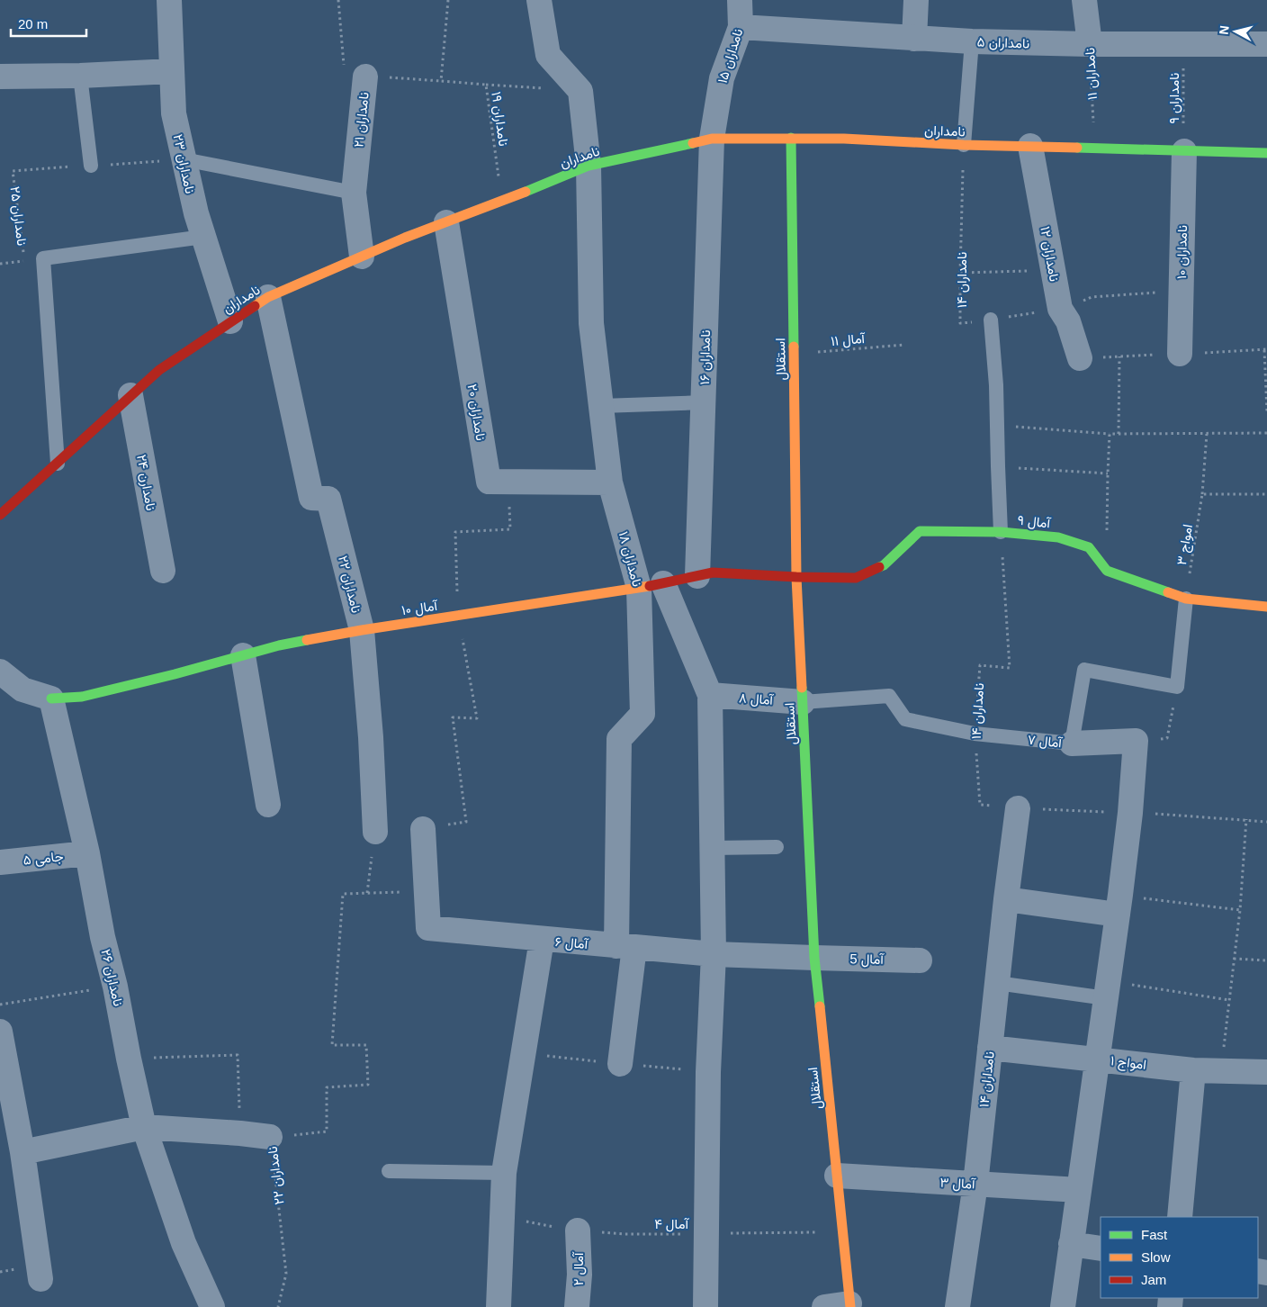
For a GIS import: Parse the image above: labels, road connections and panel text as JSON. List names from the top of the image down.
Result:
{
  "streets": {
    "street": [
      "نامداران ۵",
      "نامداران ۱۵",
      "نامداران ۱۱",
      "نامداران ۲۱",
      "نامداران",
      "نامداران ۲۳",
      "نامداران ۱۰",
      "نامداران ۱۲",
      "نامداران ۱۴",
      "نامداران ۱۶",
      "استقلال",
      "نامداران ۲۰",
      "نامدارن ۲۴",
      "آمال ۹",
      "نامداران ۱۸",
      "نامداران ۲۲",
      "آمال ۱۰",
      "آمال ۸",
      "جامی ۵",
      "آمال ۶",
      "آمال 5",
      "نامداران ۲۶",
      "امواج ۱",
      "آمال ۳",
      "آمال ۲"
    ],
    "lane": ["نامداران ۲۵", "آمال ۷"],
    "path": [
      "نامداران ۹",
      "نامداران ۱۹",
      "آمال ۱۱",
      "امواج ۳",
      "آمال ۴"
    ]
  },
  "crossings": [
    ["نامداران ۵", "نامداران ۱۵"],
    ["نامداران ۵", "نامداران ۱۱"],
    ["نامداران ۵", "نامداران ۹"],
    ["نامداران ۱۵", "نامداران"],
    ["نامداران ۱۵", "نامداران ۱۶"],
    ["نامداران ۱۱", "نامداران"],
    ["نامداران ۹", "نامداران"],
    ["نامداران ۹", "نامداران ۱۰"],
    ["نامداران ۱۹", "نامداران ۲۱"],
    ["نامداران ۱۹", "نامداران"],
    ["نامداران ۲۱", "نامداران"],
    ["نامداران", "نامداران ۲۳"],
    ["نامداران", "نامداران ۲۵"],
    ["نامداران", "نامداران ۱۰"],
    ["نامداران", "نامداران ۱۲"],
    ["نامداران", "نامداران ۱۴"],
    ["نامداران", "نامداران ۱۶"],
    ["نامداران", "استقلال"],
    ["نامداران", "نامداران ۲۰"],
    ["نامداران", "نامدارن ۲۴"],
    ["نامداران", "نامداران ۱۸"],
    ["نامداران", "نامداران ۲۲"],
    ["نامداران ۲۳", "نامداران ۲۵"],
    ["نامداران ۱۴", "آمال ۹"],
    ["نامداران ۱۴", "آمال ۷"],
    ["نامداران ۱۴", "امواج ۱"],
    ["نامداران ۱۴", "آمال ۳"],
    ["آمال ۱۱", "استقلال"],
    ["نامداران ۱۶", "آمال ۱۰"],
    ["استقلال", "آمال ۹"],
    ["استقلال", "آمال ۱۰"],
    ["استقلال", "آمال ۸"],
    ["استقلال", "آمال ۷"],
    ["استقلال", "آمال ۶"],
    ["استقلال", "آمال 5"],
    ["استقلال", "آمال ۳"],
    ["استقلال", "آمال ۴"],
    ["نامداران ۲۰", "نامداران ۱۸"],
    ["آمال ۹", "آمال ۱۰"],
    ["نامداران ۱۸", "آمال ۱۰"],
    ["نامداران ۱۸", "آمال ۶"],
    ["نامداران ۲۲", "آمال ۱۰"],
    ["نامداران ۲۲", "آمال ۶"],
    ["آمال ۱۰", "نامداران ۲۶"],
    ["آمال ۸", "آمال ۷"],
    ["جامی ۵", "نامداران ۲۶"],
    ["آمال ۶", "آمال 5"],
    ["آمال ۴", "آمال ۲"]
  ],
  "legend": ["Fast", "Slow", "Jam"],
  "scale_bar": "20 m",
  "north": "left"
}
